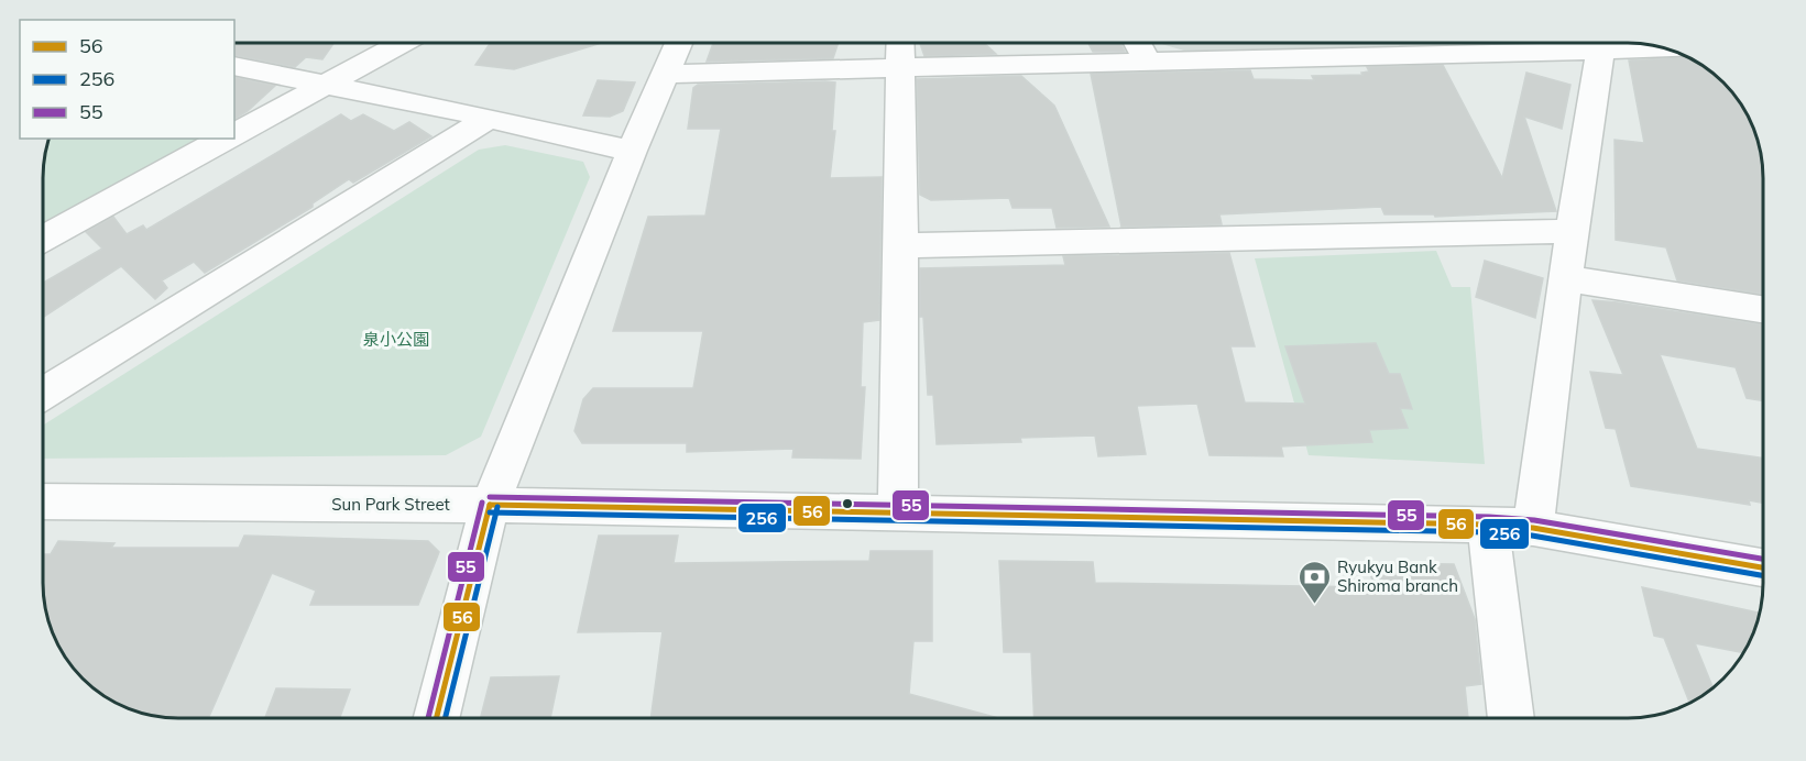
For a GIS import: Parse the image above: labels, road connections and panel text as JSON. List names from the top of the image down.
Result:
{
  "streets": {
    "street": ["Sun Park Street"]
  },
  "parks": ["泉小公園"],
  "places": {
    "bank": ["Ryukyu Bank Shiroma branch"]
  },
  "lines": ["transit line 55", "transit line 56", "transit line 256"],
  "legend": ["56", "256", "55"]
}
